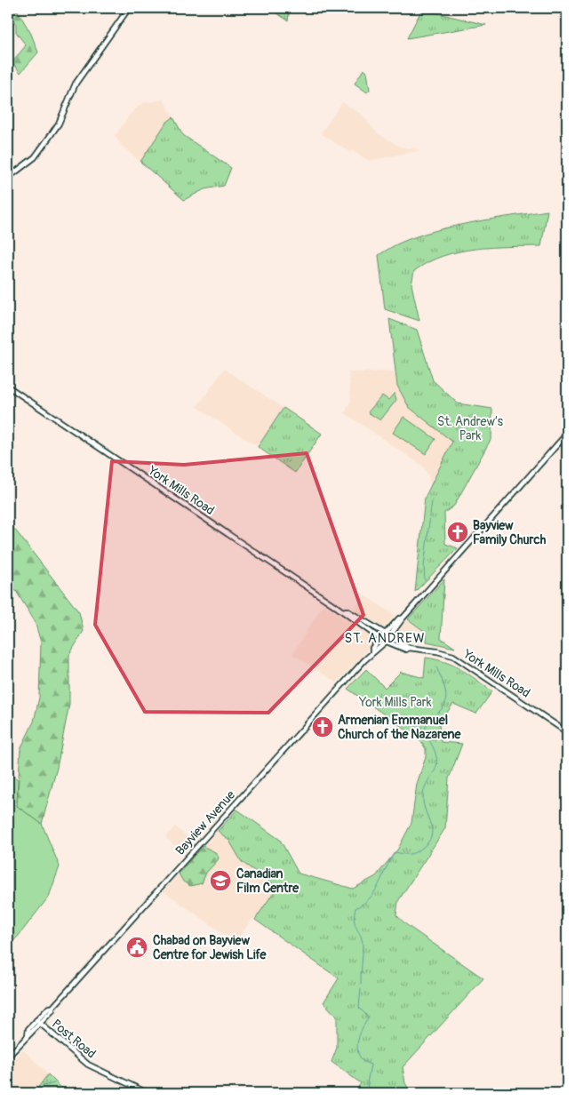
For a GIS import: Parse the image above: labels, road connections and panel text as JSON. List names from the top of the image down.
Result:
{
  "streets": {
    "main road": ["York Mills Road", "Bayview Avenue", "Post Road"]
  },
  "crossings": [
    ["York Mills Road", "Bayview Avenue"],
    ["Bayview Avenue", "Post Road"]
  ],
  "districts": ["ST. ANDREW"],
  "parks": ["St. Andrew’s Park", "York Mills Park"],
  "places": {
    "church": ["Bayview Family Church", "Armenian Emmanuel Church of the Nazarene"],
    "school or university": ["Canadian Film Centre"],
    "public building": ["Chabad on Bayview Centre for Jewish Life"]
  }
}
